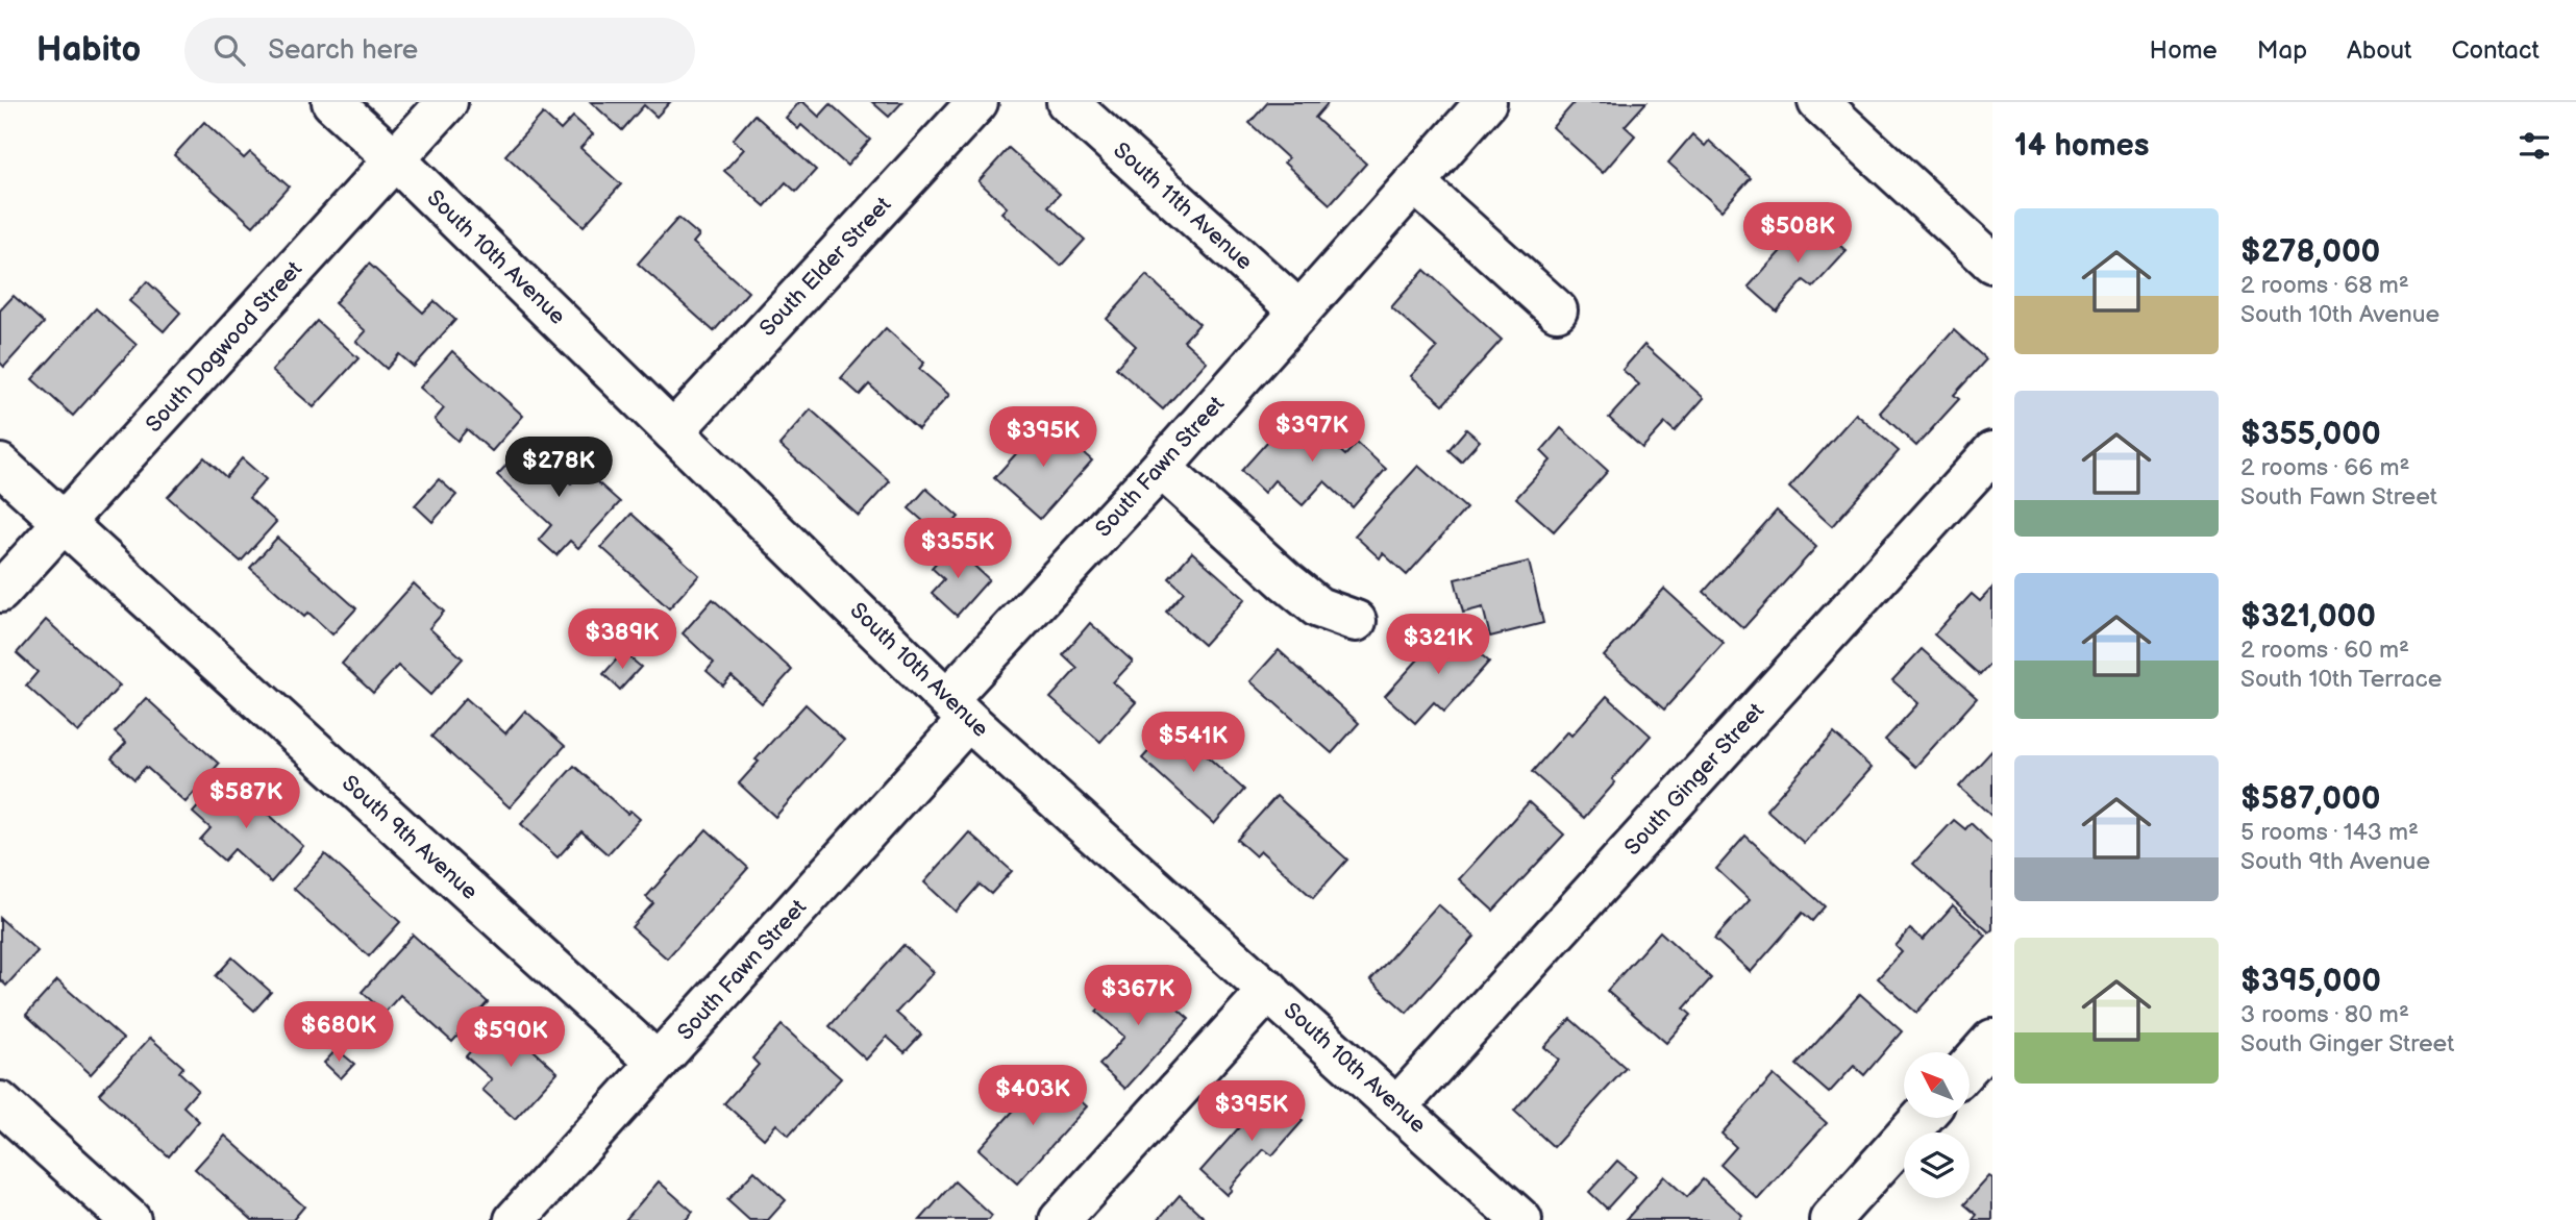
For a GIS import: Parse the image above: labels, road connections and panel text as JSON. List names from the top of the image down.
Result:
{
  "streets": {
    "street": [
      "South 11th Avenue",
      "South 10th Avenue",
      "South Elder Street",
      "South Dogwood Street",
      "South Fawn Street",
      "South Ginger Street",
      "South 9th Avenue"
    ]
  },
  "crossings": [
    ["South 11th Avenue", "South Fawn Street"],
    ["South 10th Avenue", "South Elder Street"],
    ["South 10th Avenue", "South Dogwood Street"],
    ["South 10th Avenue", "South Fawn Street"],
    ["South 10th Avenue", "South Ginger Street"],
    ["South Dogwood Street", "South 9th Avenue"],
    ["South Fawn Street", "South 9th Avenue"]
  ],
  "north": "top left",
  "page": {
    "header": "Habito",
    "search": "Search here",
    "nav": [
      "Home",
      "Map",
      "About",
      "Contact"
    ],
    "heading": "14 homes",
    "list": [
      {
        "name": "$278,000",
        "note": "2 rooms · 68 m² · South 10th Avenue"
      },
      {
        "name": "$355,000",
        "note": "2 rooms · 66 m² · South Fawn Street"
      },
      {
        "name": "$321,000",
        "note": "2 rooms · 60 m² · South 10th Terrace"
      },
      {
        "name": "$587,000",
        "note": "5 rooms · 143 m² · South 9th Avenue"
      },
      {
        "name": "$395,000",
        "note": "3 rooms · 80 m² · South Ginger Street"
      }
    ],
    "price": [
      "$508K",
      "$397K",
      "$395K",
      "$278K",
      "$355K",
      "$389K",
      "$321K",
      "$541K",
      "$587K",
      "$367K",
      "$680K",
      "$590K",
      "$403K",
      "$395K"
    ]
  }
}
